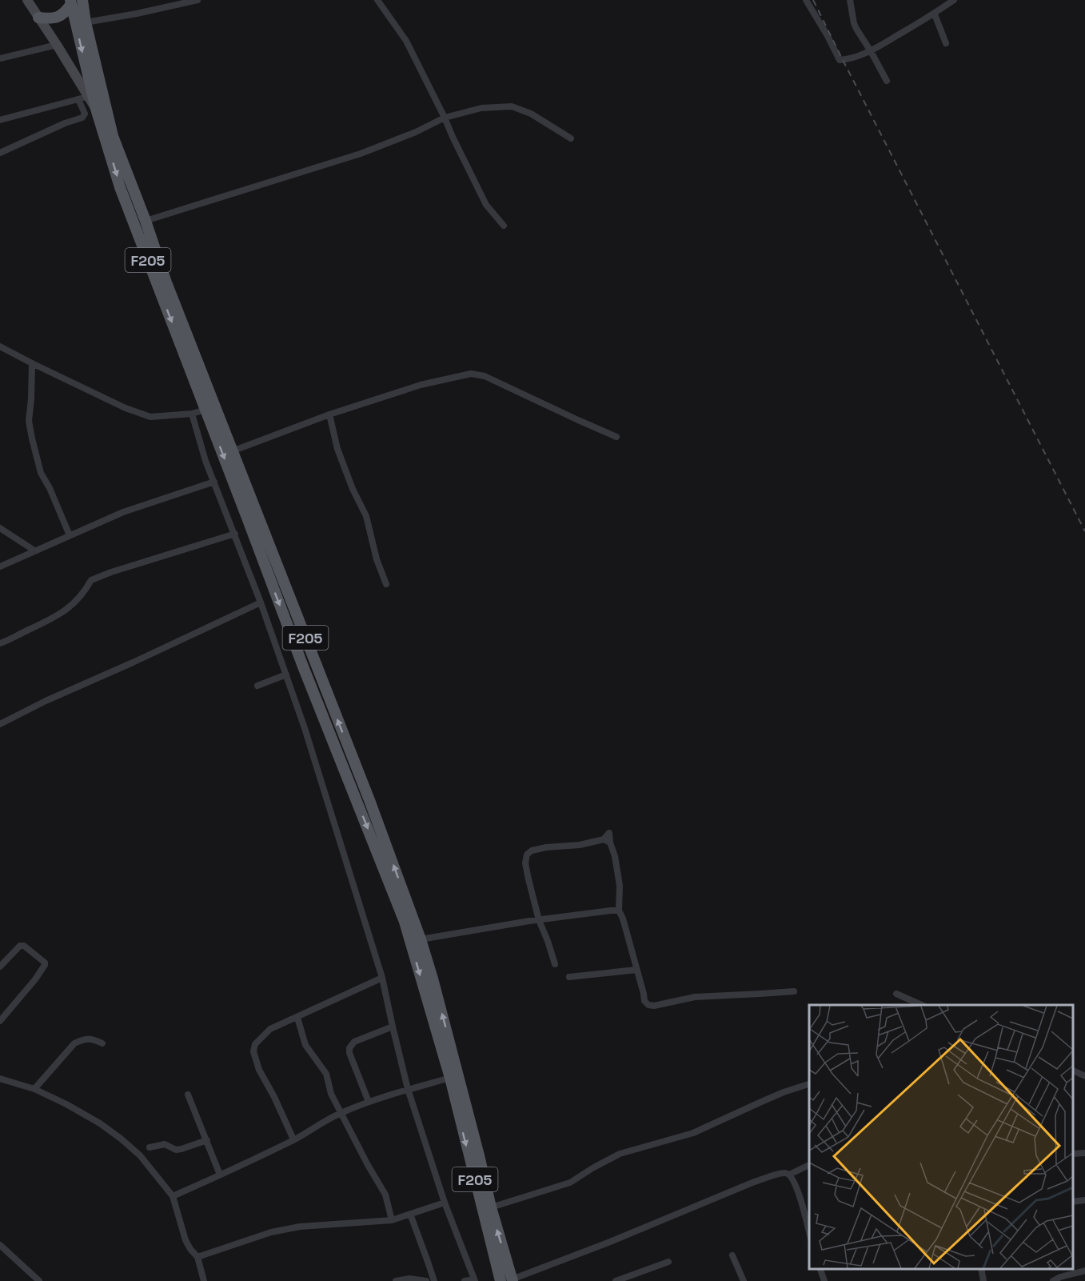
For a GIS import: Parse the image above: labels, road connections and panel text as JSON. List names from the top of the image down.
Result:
{
  "streets": {
    "main road": ["F205"]
  }
}
